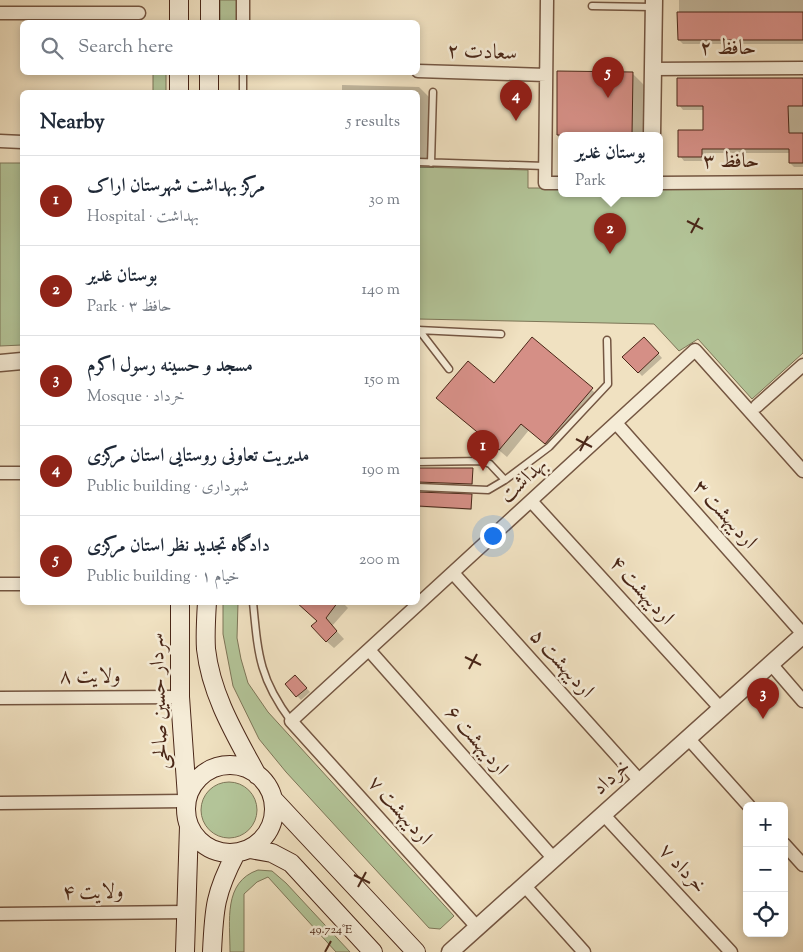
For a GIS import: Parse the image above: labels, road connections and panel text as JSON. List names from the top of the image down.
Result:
{
  "streets": {
    "main road": ["سردار حسین صالحی"],
    "street": [
      "حافظ ۲",
      "سعادت ۲",
      "حافظ ۳",
      "بهداشت",
      "اردیبهشت ۳",
      "اردیبهشت ۴",
      "اردیبهشت ۵",
      "ولایت ۸",
      "اردیبهشت ۶",
      "خرداد",
      "اردیبهشت ۷",
      "خرداد ۷",
      "ولایت ۴"
    ]
  },
  "crossings": [
    ["بهداشت", "اردیبهشت ۳"],
    ["بهداشت", "اردیبهشت ۴"],
    ["بهداشت", "اردیبهشت ۵"],
    ["بهداشت", "اردیبهشت ۶"],
    ["بهداشت", "اردیبهشت ۷"],
    ["اردیبهشت ۳", "خرداد"],
    ["اردیبهشت ۴", "خرداد"],
    ["اردیبهشت ۵", "خرداد"],
    ["ولایت ۸", "سردار حسین صالحی"],
    ["اردیبهشت ۶", "خرداد"],
    ["خرداد", "اردیبهشت ۷"],
    ["خرداد", "خرداد ۷"]
  ],
  "page": {
    "search": "Search here",
    "pins": [
      "5",
      "4",
      "2",
      "1",
      "3"
    ],
    "heading": ["Nearby", "5 results"],
    "popup": ["بوستان غدیر", "Park"],
    "list": [
      {
        "mark": "1",
        "name": "مرکز بهداشت شهرستان اراک",
        "note": "Hospital · بهداشت",
        "value": "30 m"
      },
      {
        "mark": "2",
        "name": "بوستان غدیر",
        "note": "Park · حافظ ۳",
        "value": "140 m"
      },
      {
        "mark": "3",
        "name": "مسجد و حسینه رسول اکرم",
        "note": "Mosque · خرداد",
        "value": "150 m"
      },
      {
        "mark": "4",
        "name": "مدیریت تعاونی روستایی استان مرکزی",
        "note": "Public building · شهرداری",
        "value": "190 m"
      },
      {
        "mark": "5",
        "name": "دادگاه تجدید نظر استان مرکزی",
        "note": "Public building · خیام ۱",
        "value": "200 m"
      }
    ],
    "map_buttons": ["+", "−"]
  },
  "coordinates": ["49.724°E"]
}
